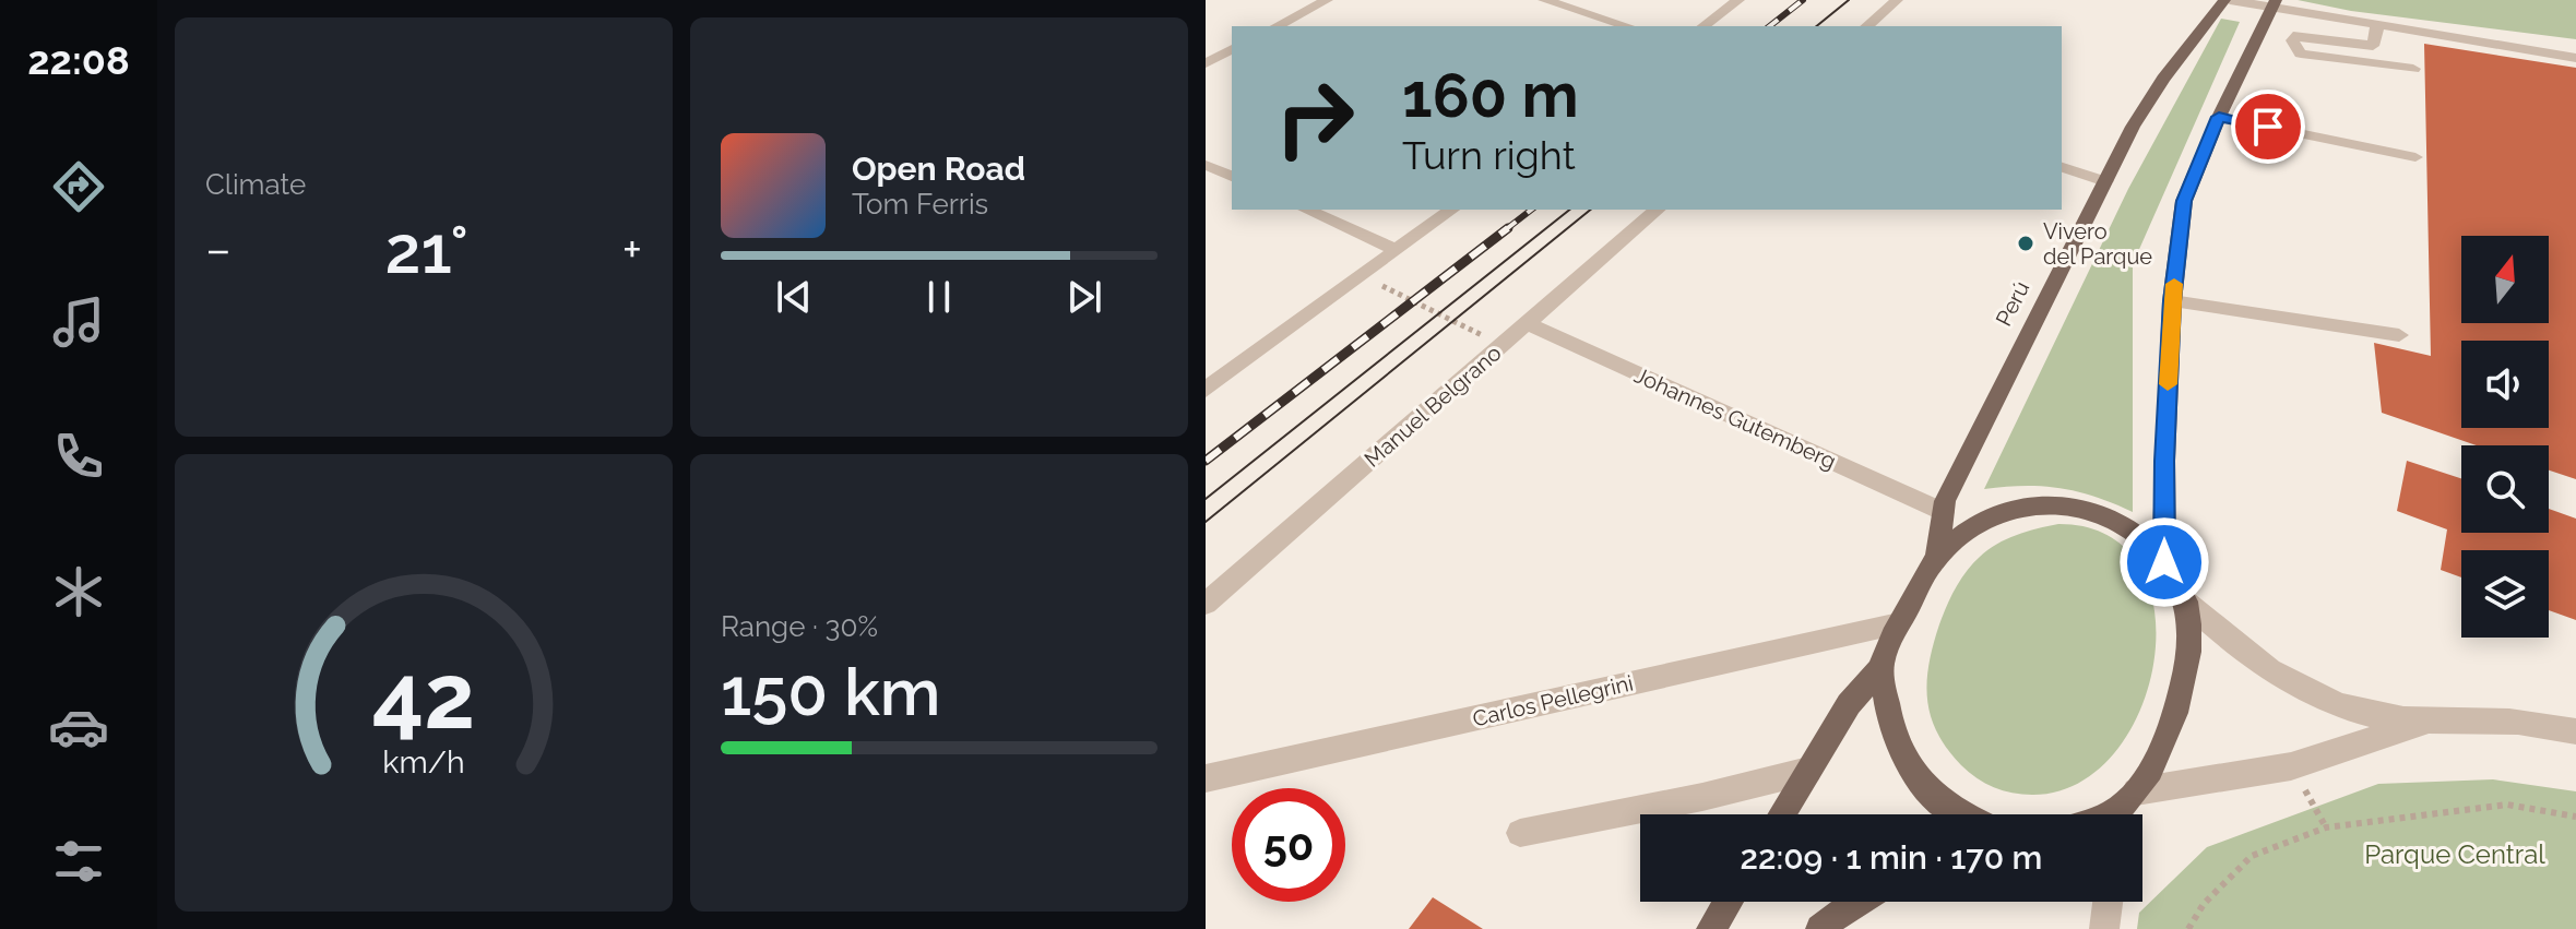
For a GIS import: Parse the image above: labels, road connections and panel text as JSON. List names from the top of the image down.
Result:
{
  "streets": {
    "main road": ["Perú"],
    "street": ["Manuel Belgrano", "Johannes Gutemberg", "Carlos Pellegrini"]
  },
  "crossings": [
    ["Perú", "Johannes Gutemberg"],
    ["Manuel Belgrano", "Johannes Gutemberg"]
  ],
  "parks": ["Parque Central"],
  "places": ["Vivero del Parque"],
  "north": "top",
  "page": {
    "tabs": "22:08",
    "tile": [
      "Climate",
      ["Range · 30%", "150 km"]
    ],
    "turn": ["160 m", "Turn right"],
    "song": ["Open Road", "Tom Ferris"],
    "heat": ["−", "21°", "+"],
    "limit": "50",
    "trip": "22:09 · 1 min · 170 m",
    "gauge": ["42", "km/h"]
  }
}
